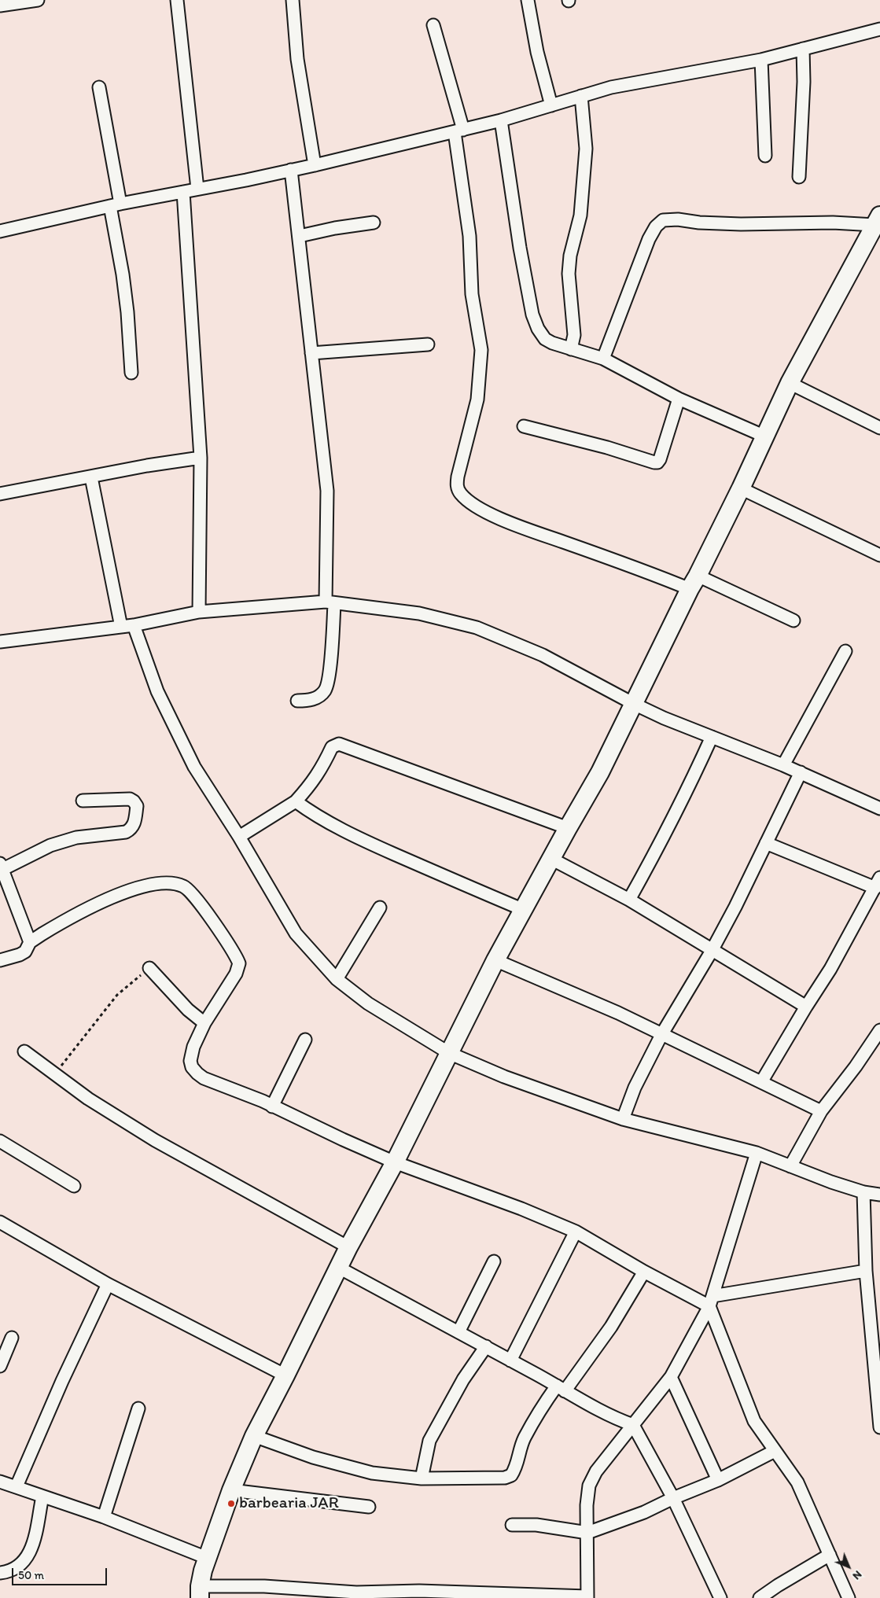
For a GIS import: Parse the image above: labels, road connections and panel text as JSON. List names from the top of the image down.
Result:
{
  "places": ["barbearia JAR"],
  "scale_bar": "50 m",
  "north": "bottom right"
}
